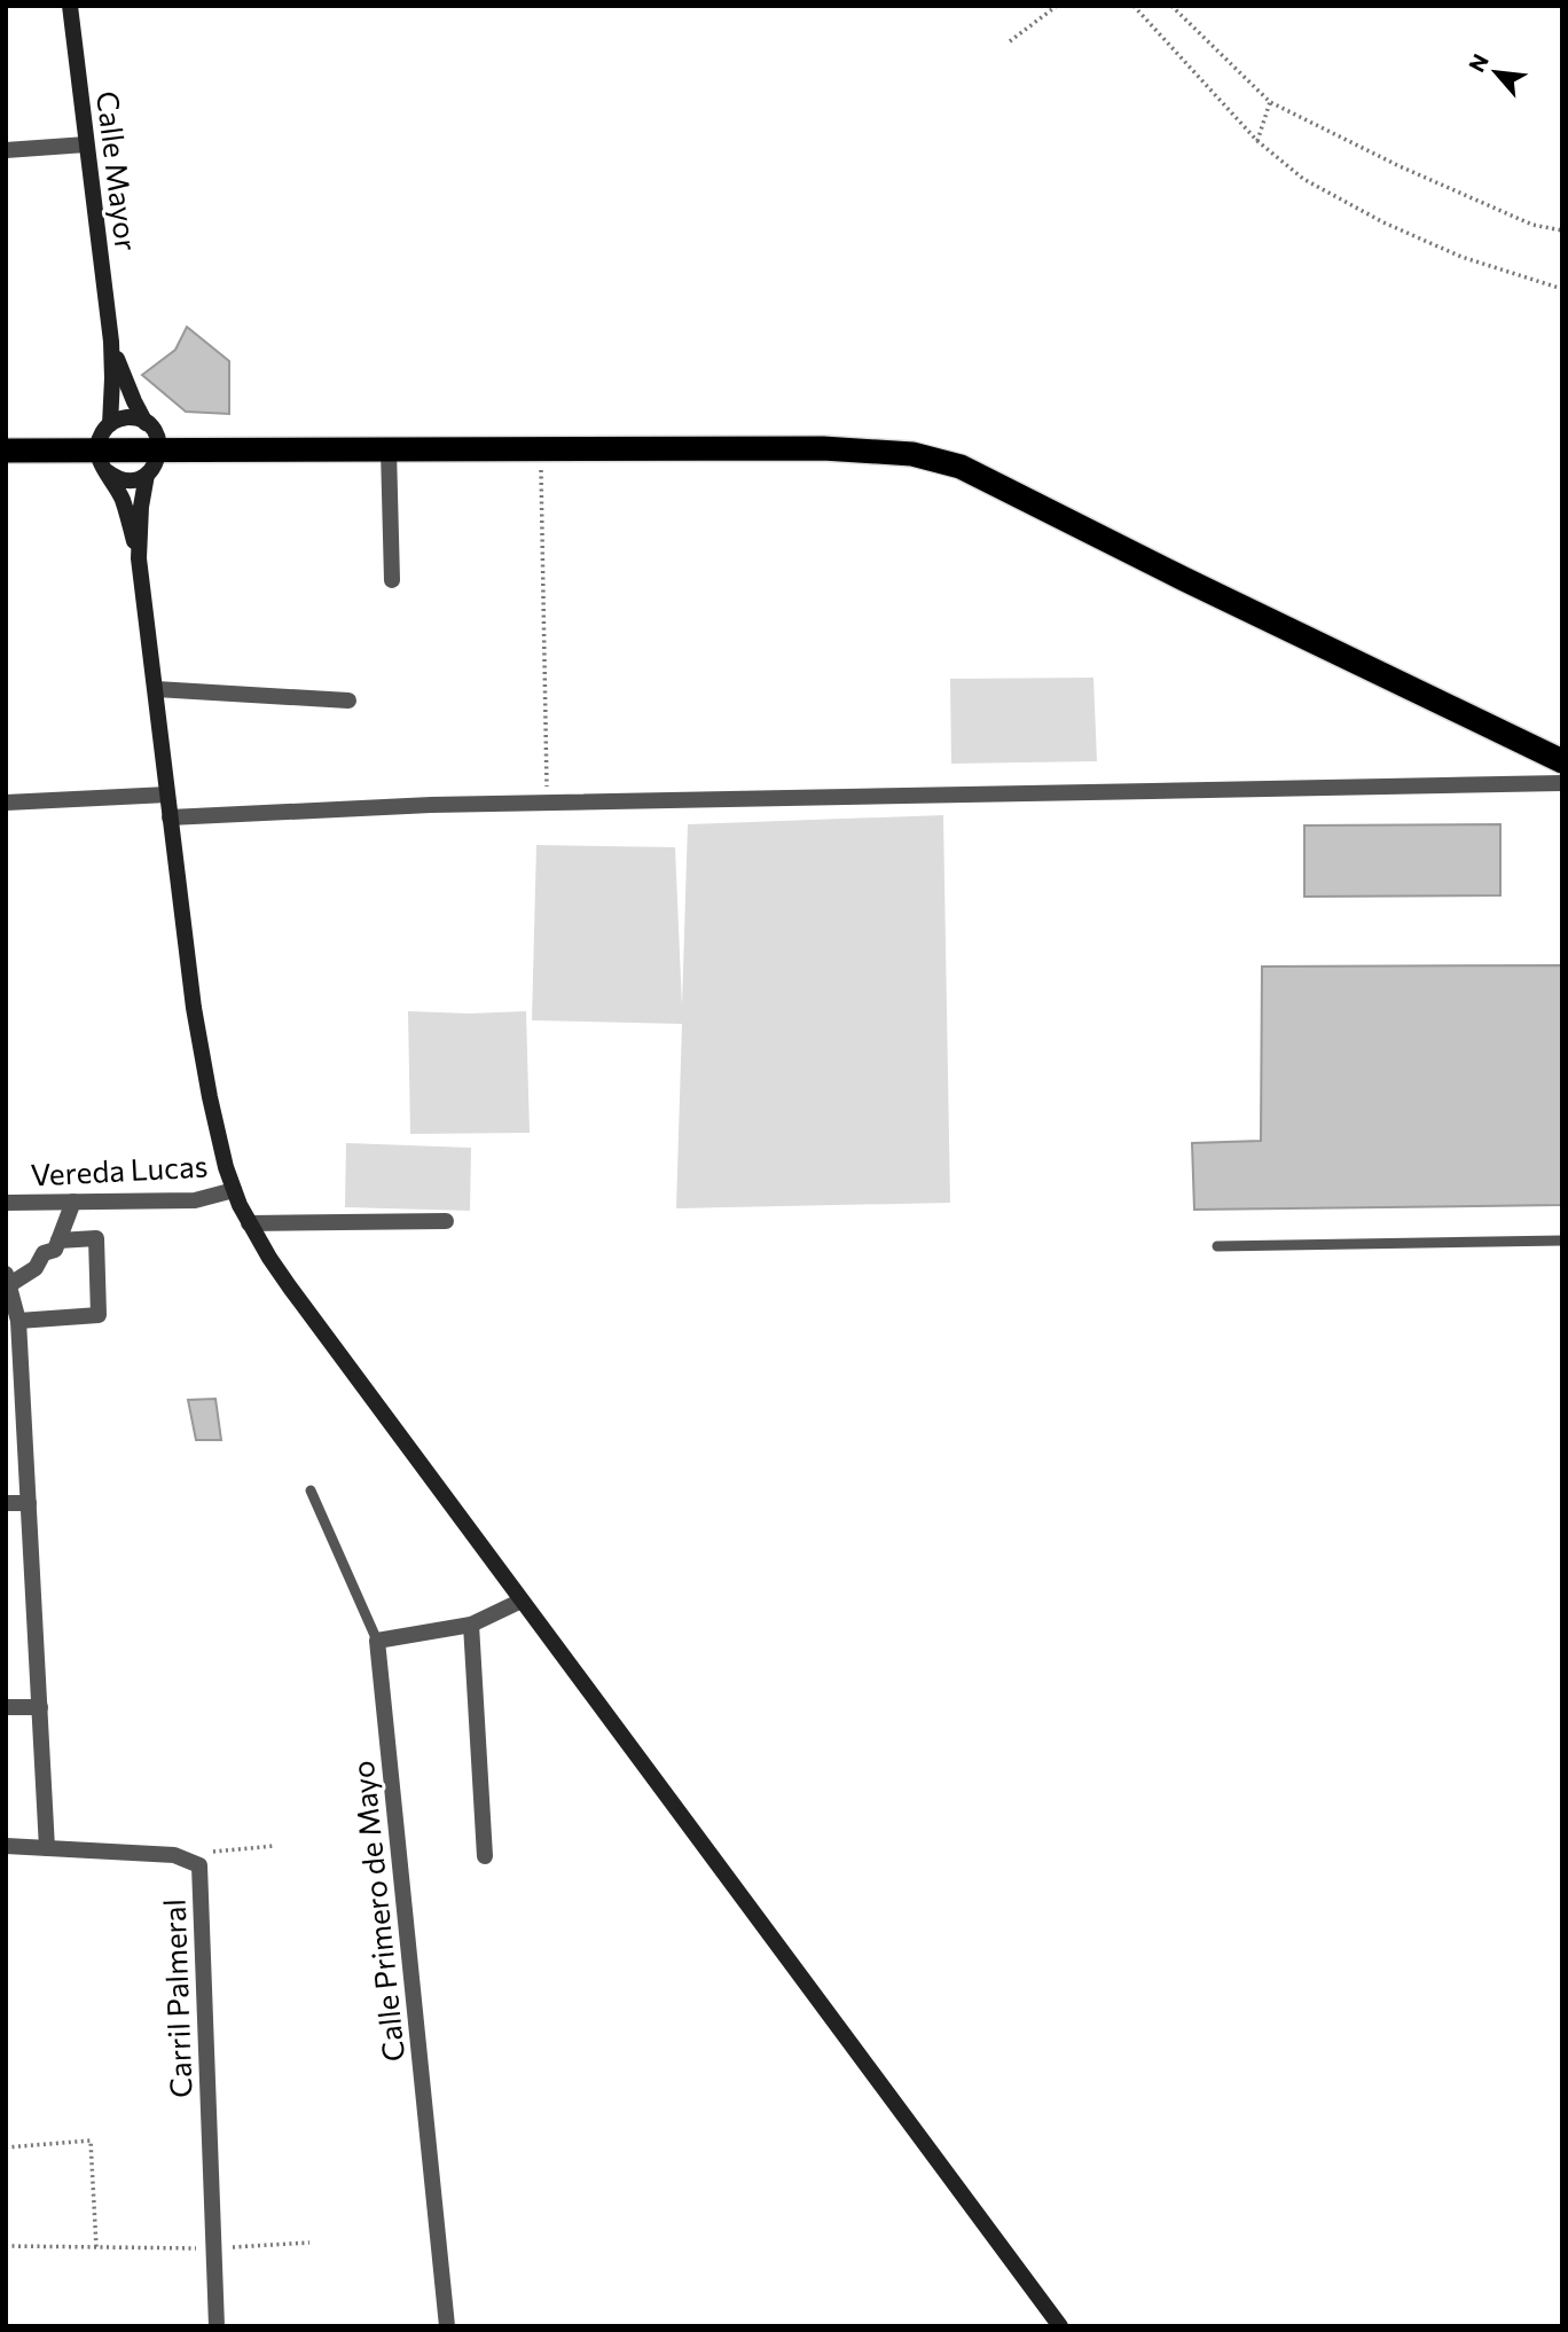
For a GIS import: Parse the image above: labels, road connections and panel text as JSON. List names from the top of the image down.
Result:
{
  "streets": {
    "main road": ["Calle Mayor"],
    "street": ["Vereda Lucas", "Calle Primero de Mayo", "Carril Palmeral"]
  },
  "north": "top left"
}
